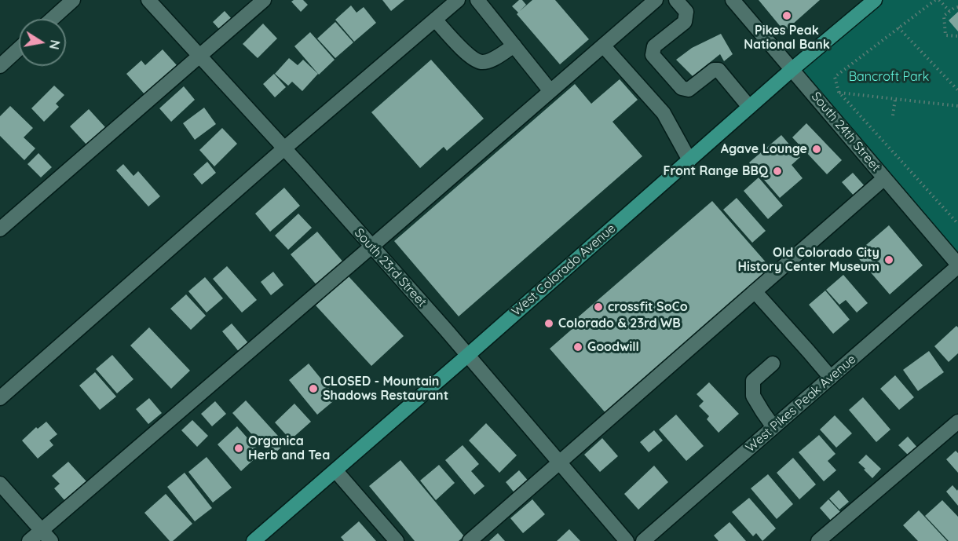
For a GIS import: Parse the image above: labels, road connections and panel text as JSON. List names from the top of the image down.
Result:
{
  "streets": {
    "main road": ["West Colorado Avenue"],
    "street": ["South 24th Street", "South 23rd Street", "West Pikes Peak Avenue"]
  },
  "crossings": [
    ["South 24th Street", "West Colorado Avenue"],
    ["South 24th Street", "West Pikes Peak Avenue"],
    ["South 23rd Street", "West Colorado Avenue"]
  ],
  "parks": ["Bancroft Park"],
  "places": [
    "Pikes Peak National Bank",
    "Agave Lounge",
    "Front Range BBQ",
    "Old Colorado City History Center Museum",
    "crossfit SoCo",
    "Colorado & 23rd WB",
    "Goodwill",
    "CLOSED - Mountain Shadows Restaurant",
    "Organica Herb and Tea"
  ],
  "north": "right"
}
